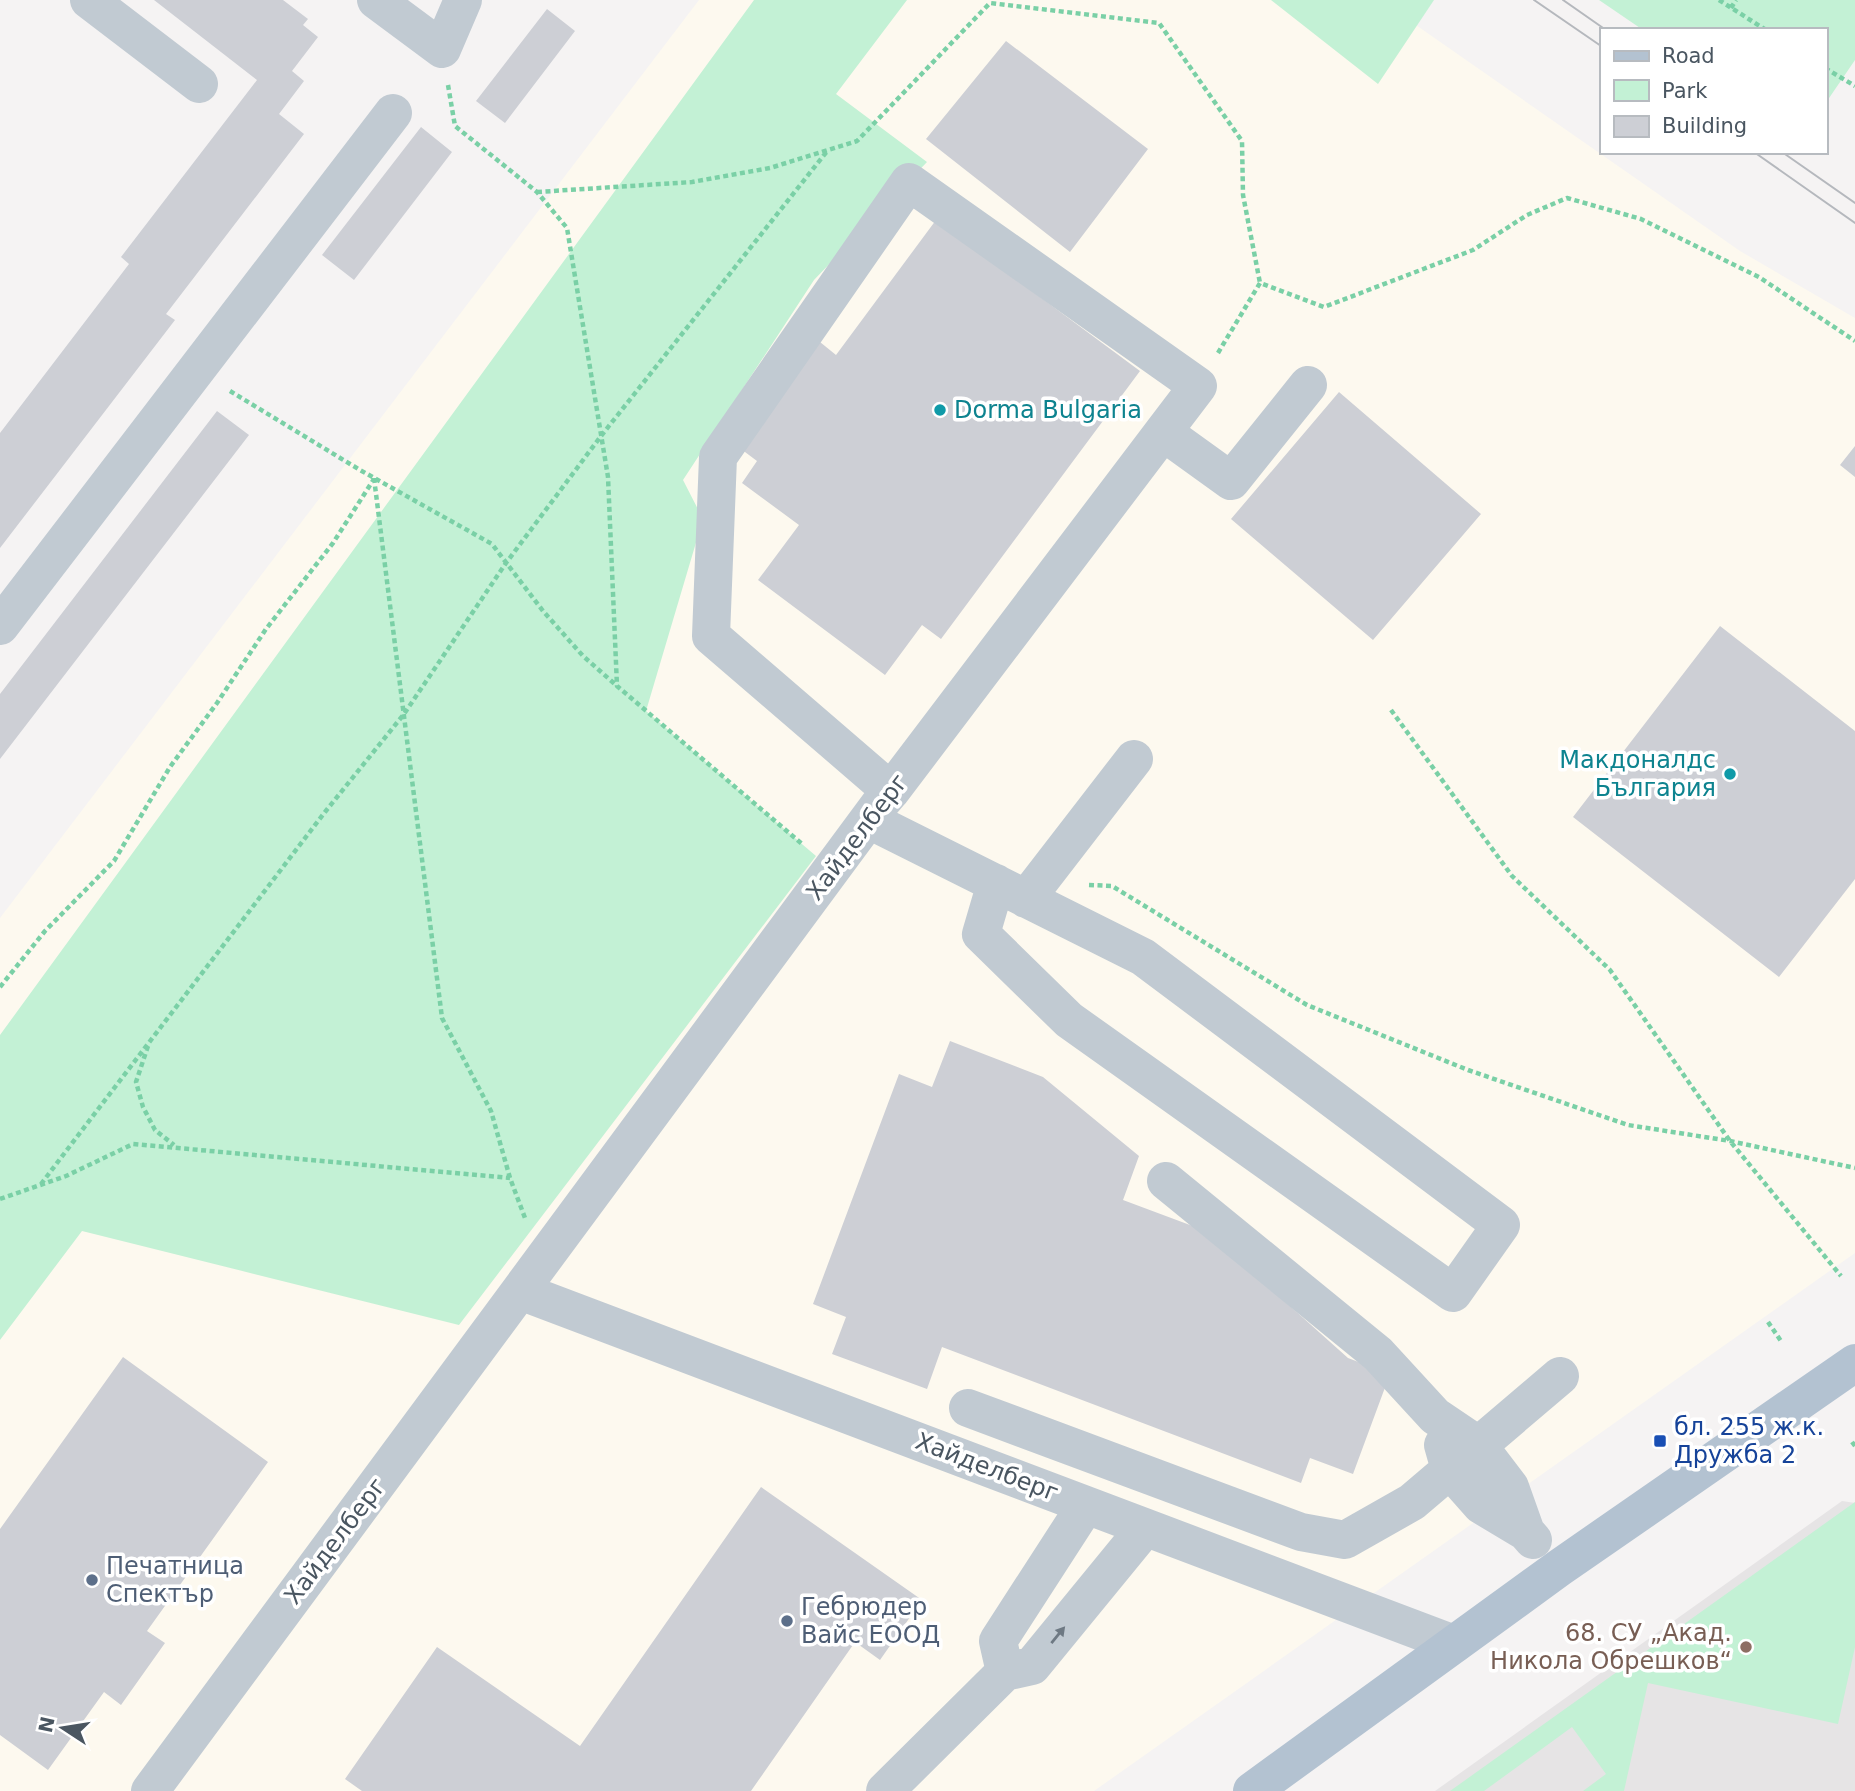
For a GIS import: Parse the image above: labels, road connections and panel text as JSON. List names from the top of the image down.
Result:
{
  "streets": {
    "street": ["Хайделберг"]
  },
  "places": {
    "other": [
      "Dorma Bulgaria",
      "Макдоналдс България",
      "Печатница Спектър",
      "Гебрюдер Вайс ЕООД",
      "68. СУ „Акад. Никола Обрешков“"
    ],
    "transit": ["бл. 255 ж.к. Дружба 2"]
  },
  "legend": ["Road", "Park", "Building"],
  "north": "left"
}
